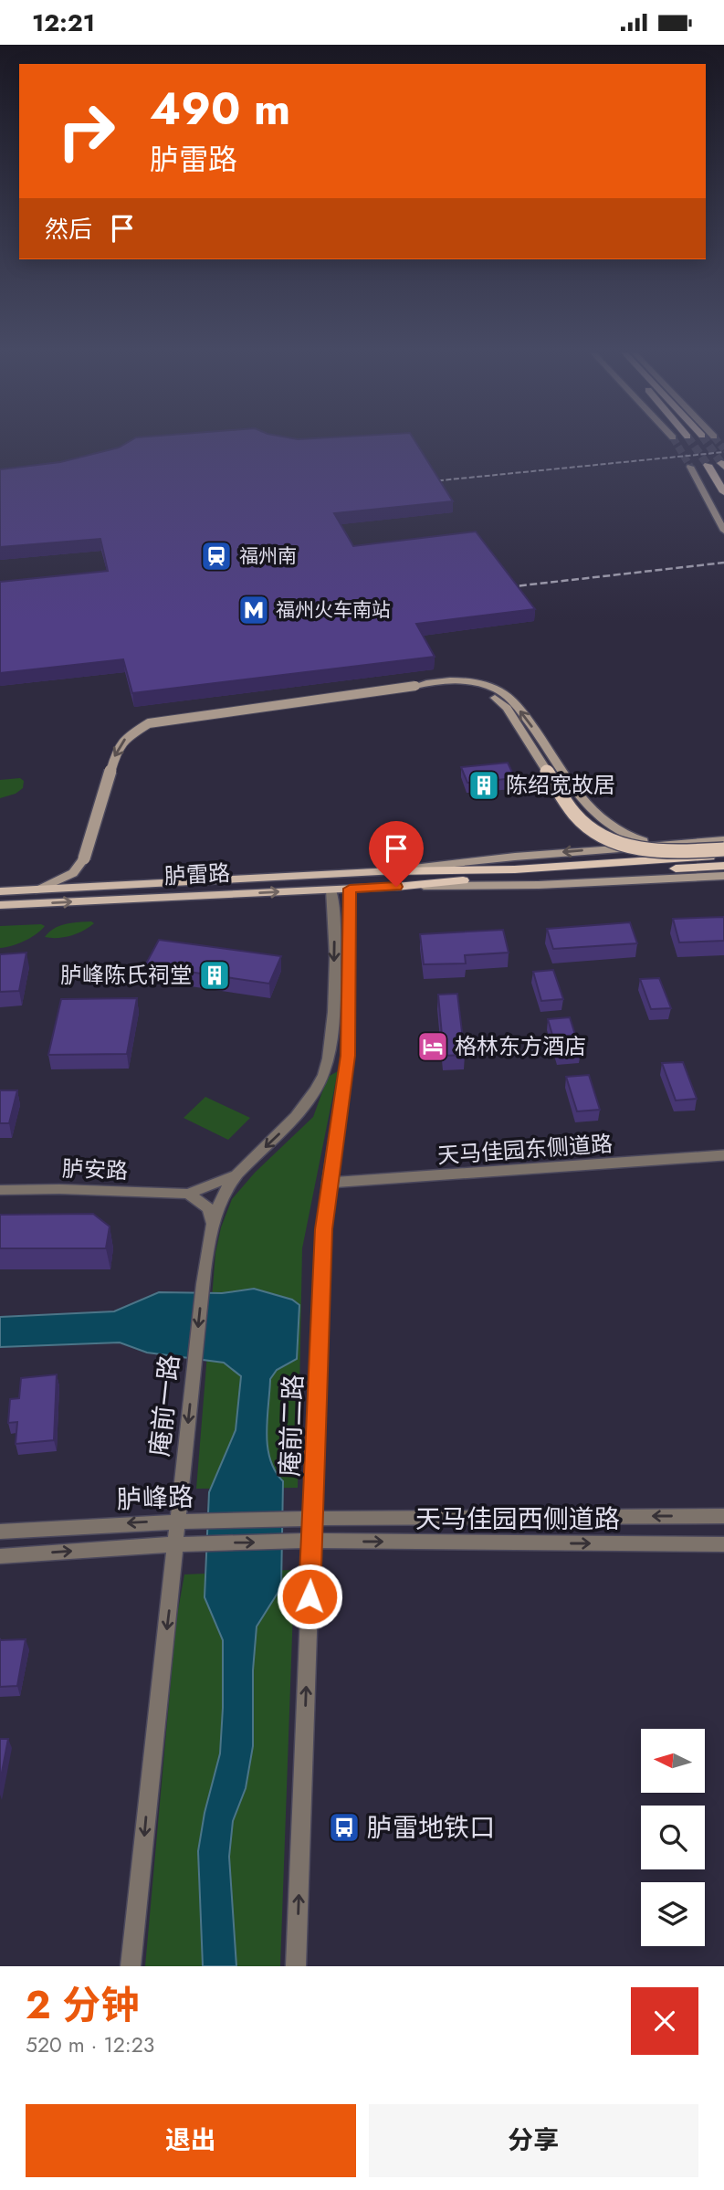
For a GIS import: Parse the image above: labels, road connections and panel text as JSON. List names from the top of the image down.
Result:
{
  "streets": {
    "main road": ["胪雷路"],
    "street": [
      "天马佳园东侧道路",
      "胪安路",
      "庵前一路",
      "庵前二路",
      "胪峰路",
      "天马佳园西侧道路"
    ]
  },
  "crossings": [
    ["胪雷路", "庵前一路"],
    ["胪雷路", "庵前二路"],
    ["天马佳园东侧道路", "庵前二路"],
    ["庵前一路", "胪峰路"],
    ["庵前二路", "胪峰路"],
    ["庵前二路", "天马佳园西侧道路"],
    ["胪峰路", "天马佳园西侧道路"]
  ],
  "one_way": ["庵前一路", "庵前二路"],
  "places": {
    "station": ["福州南"],
    "metro station": ["福州火车南站"],
    "building": ["陈绍宽故居", "胪峰陈氏祠堂"],
    "hotel": ["格林东方酒店"],
    "bus stop": ["胪雷地铁口"]
  },
  "north": "left",
  "page": {
    "status": "12:21",
    "turn": ["490 m", "胪雷路"],
    "then": "然后",
    "heading": ["2 分钟", "520 m · 12:23"],
    "buttons": ["退出", "分享"]
  }
}
